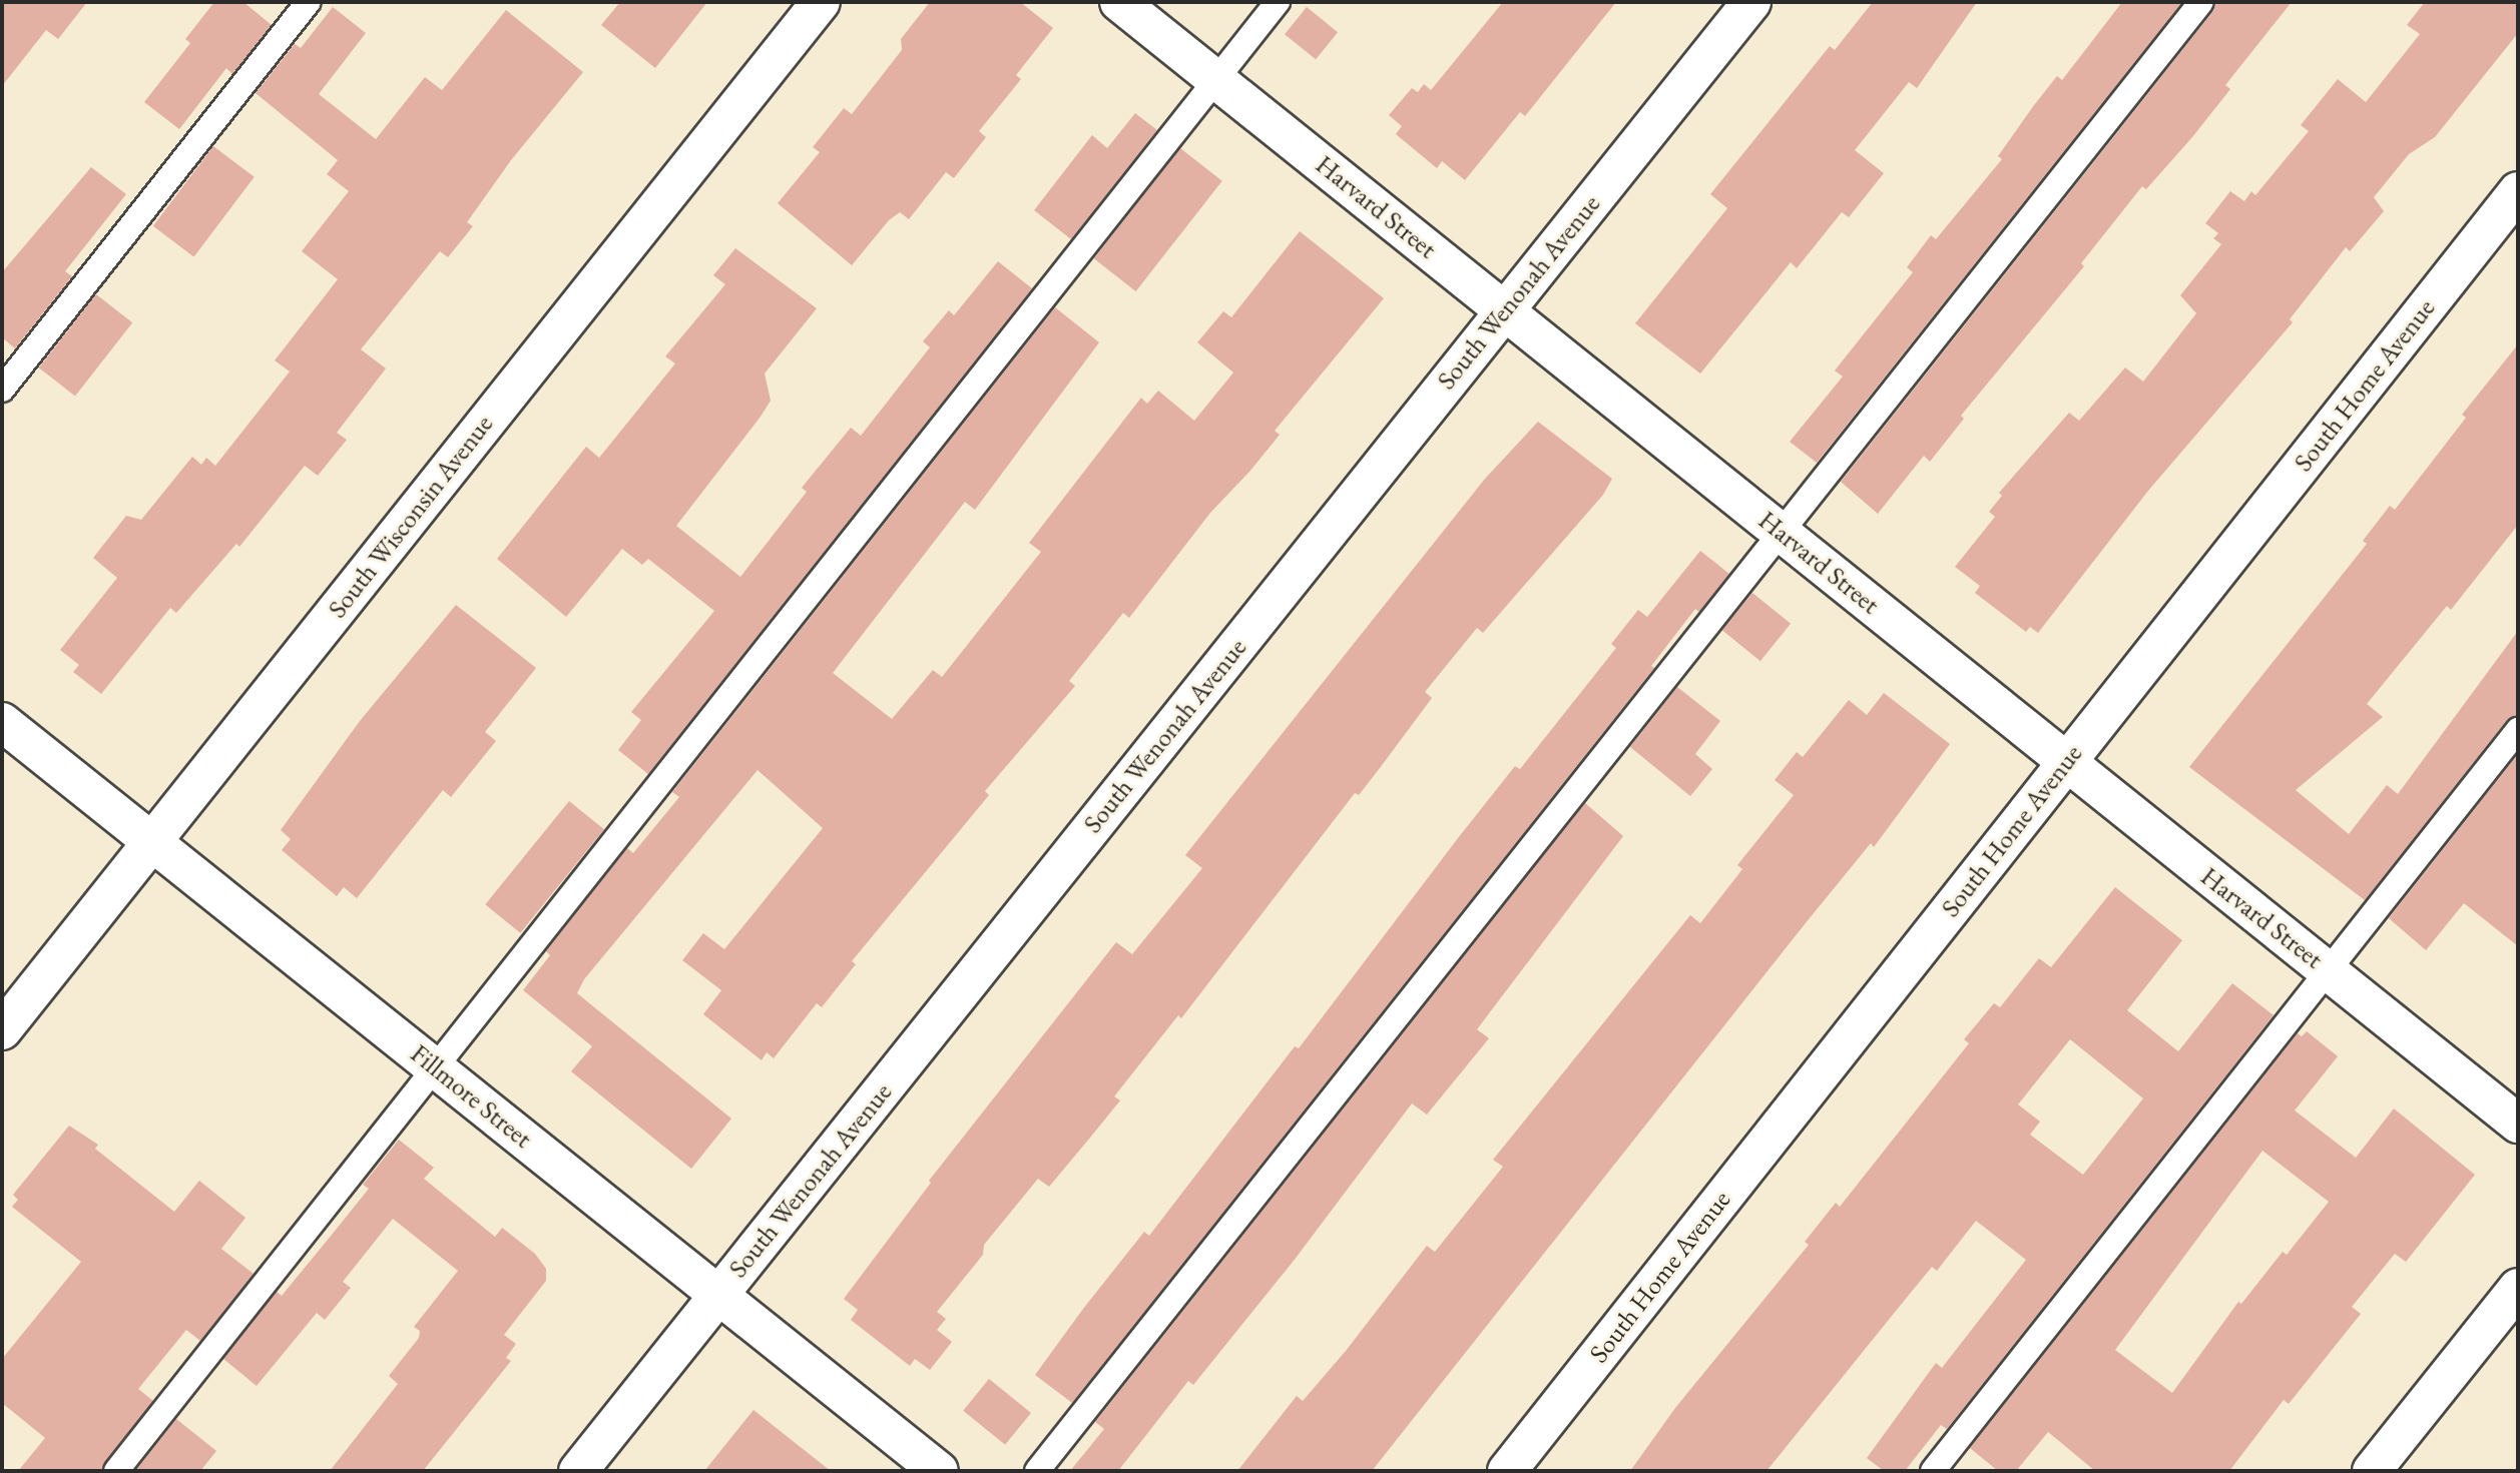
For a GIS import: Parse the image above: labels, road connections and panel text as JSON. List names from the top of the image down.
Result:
{
  "streets": {
    "street": [
      "Harvard Street",
      "South Wenonah Avenue",
      "South Home Avenue",
      "South Wisconsin Avenue",
      "Fillmore Street"
    ]
  },
  "crossings": [
    ["Harvard Street", "South Wenonah Avenue"],
    ["Harvard Street", "South Home Avenue"],
    ["South Wenonah Avenue", "Fillmore Street"],
    ["South Wisconsin Avenue", "Fillmore Street"]
  ]
}
